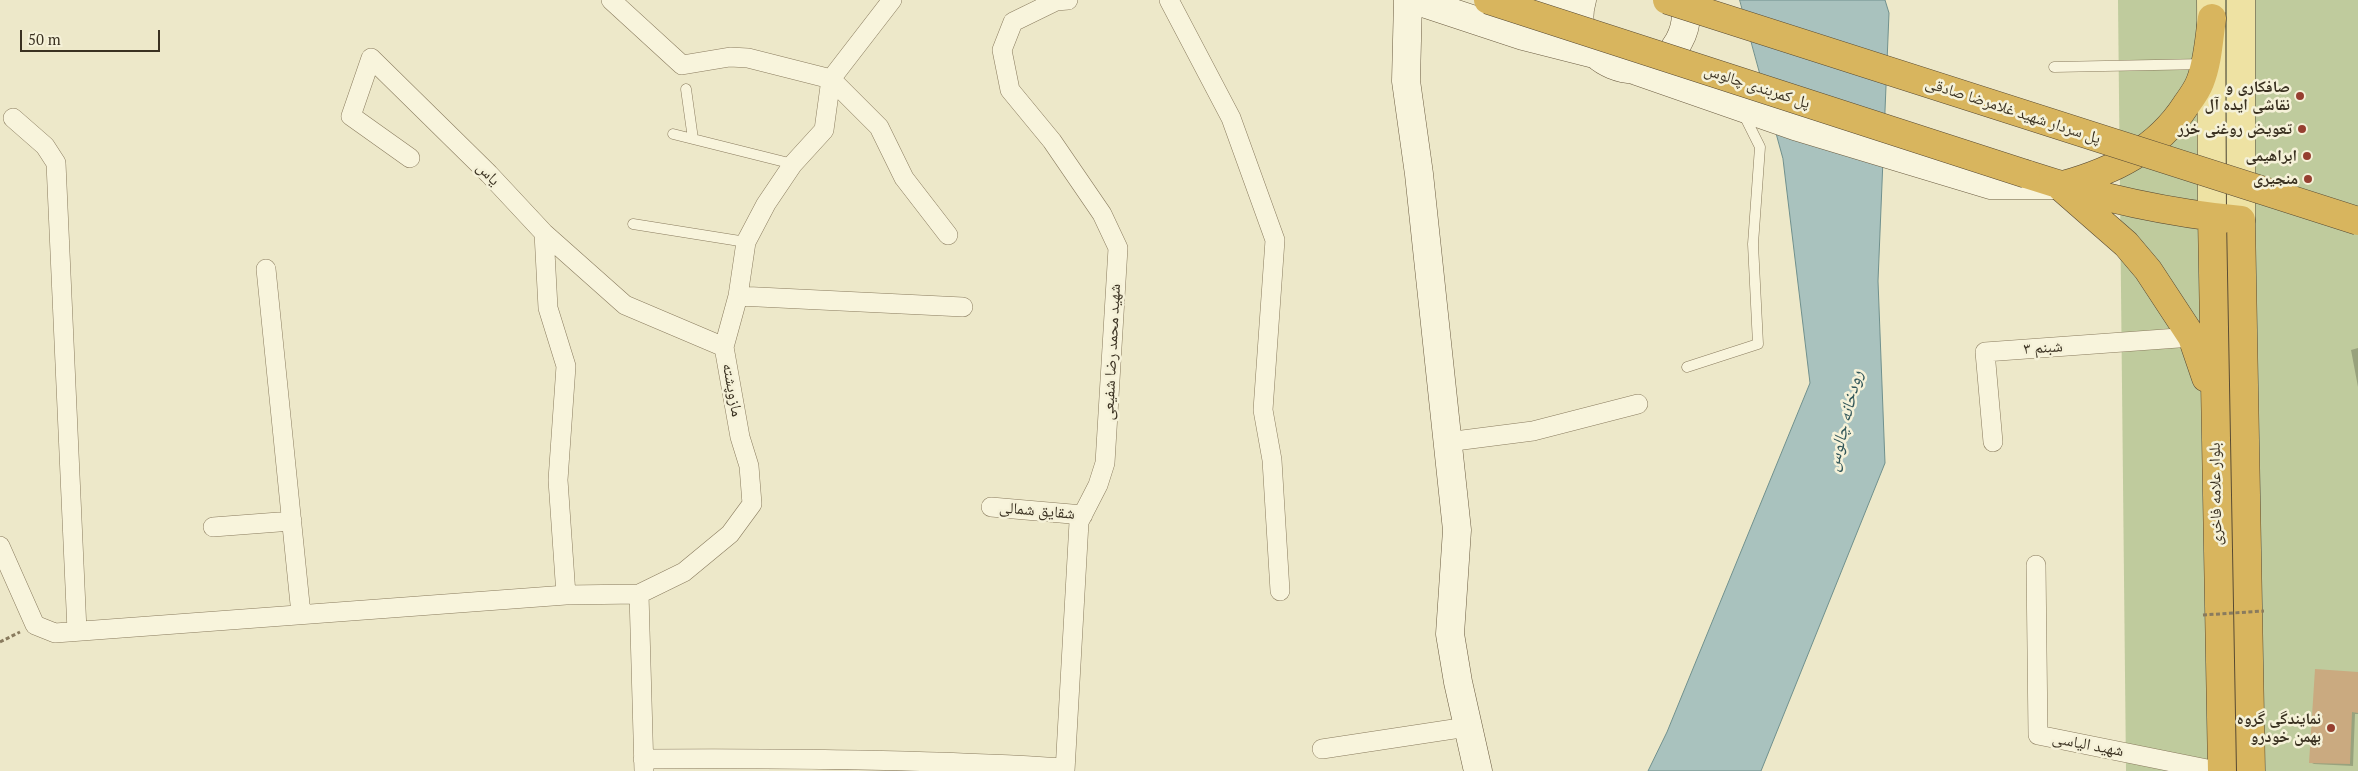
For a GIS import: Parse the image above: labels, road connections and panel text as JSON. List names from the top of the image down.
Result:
{
  "streets": {
    "highway": ["پل کمربندی چالوس", "پل سردار شهید غلامرضا صادقی", "بلوار علامه فاخری"],
    "street": [
      "یاس",
      "شبنم ۳",
      "شهید محمد رضا شفیعی",
      "مازوپشته",
      "شقایق شمالی",
      "شهید الیاسی"
    ]
  },
  "crossings": [
    ["پل کمربندی چالوس", "بلوار علامه فاخری"],
    ["یاس", "مازوپشته"],
    ["شهید محمد رضا شفیعی", "شقایق شمالی"]
  ],
  "water": ["رودخانه چالوس"],
  "places": [
    "صافکاری و نقاشی ایده آل",
    "تعویض روغنی خزر",
    "ابراهیمی",
    "منجیری",
    "نمایندگی گروه بهمن خودرو"
  ],
  "scale_bar": "50 m"
}
